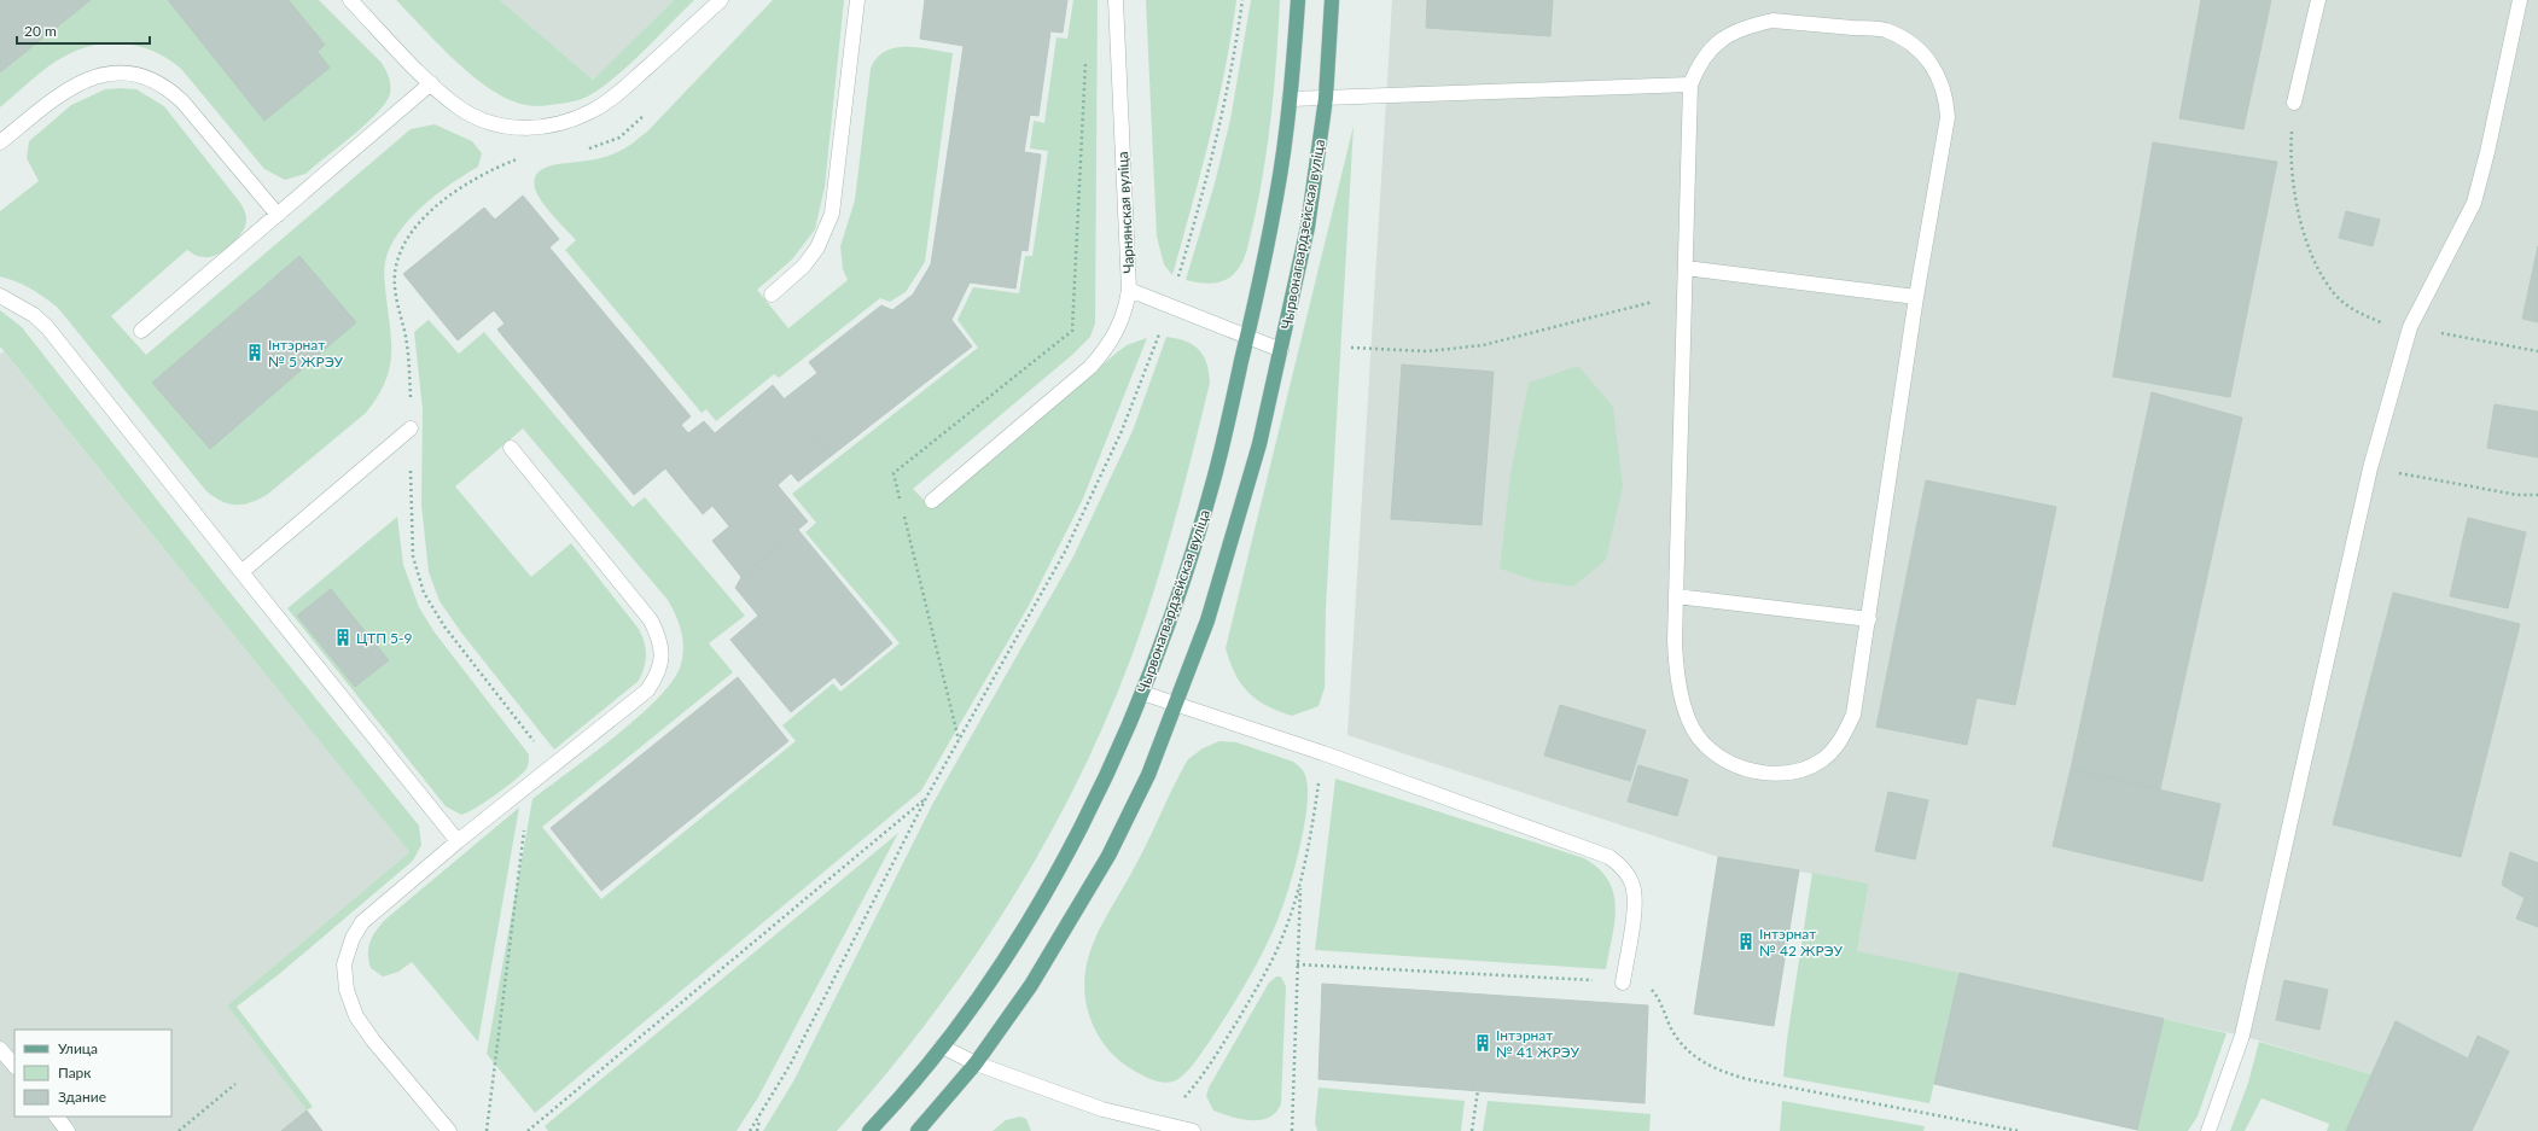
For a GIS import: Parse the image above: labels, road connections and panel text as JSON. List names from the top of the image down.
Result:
{
  "streets": {
    "main road": ["Чырвонагвардзейская вуліца"],
    "street": ["Чарнянская вуліца"]
  },
  "crossings": [
    ["Чарнянская вуліца", "Чырвонагвардзейская вуліца"]
  ],
  "places": {
    "building": [
      "Інтэрнат № 5 ЖРЭУ",
      "ЦТП 5-9",
      "Інтэрнат № 42 ЖРЭУ",
      "Інтэрнат № 41 ЖРЭУ"
    ]
  },
  "legend": ["Улица", "Парк", "Здание"],
  "scale_bar": "20 m"
}
